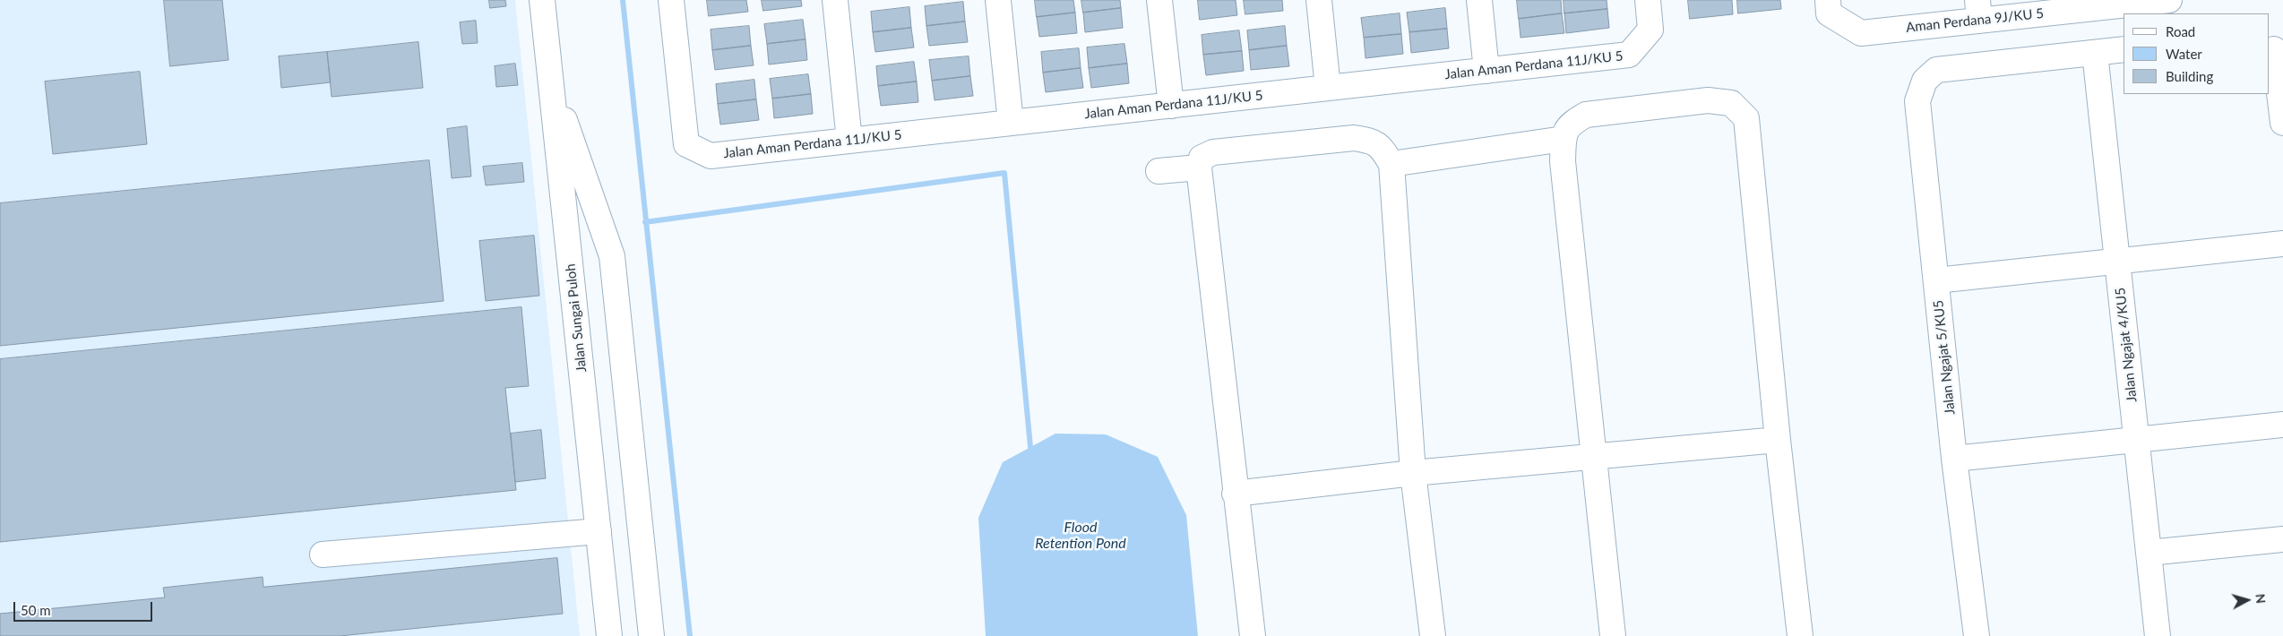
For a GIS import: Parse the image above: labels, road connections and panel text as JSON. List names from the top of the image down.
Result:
{
  "streets": {
    "street": [
      "Aman Perdana 9J/KU 5",
      "Jalan Aman Perdana 11J/KU 5",
      "Jalan Sungai Puloh",
      "Jalan Ngajat 4/KU5",
      "Jalan Ngajat 5/KU5"
    ]
  },
  "crossings": [
    ["Jalan Ngajat 4/KU5", "Jalan Ngajat 5/KU5"]
  ],
  "water": ["Flood Retention Pond"],
  "legend": ["Road", "Water", "Building"],
  "scale_bar": "50 m",
  "north": "right"
}
